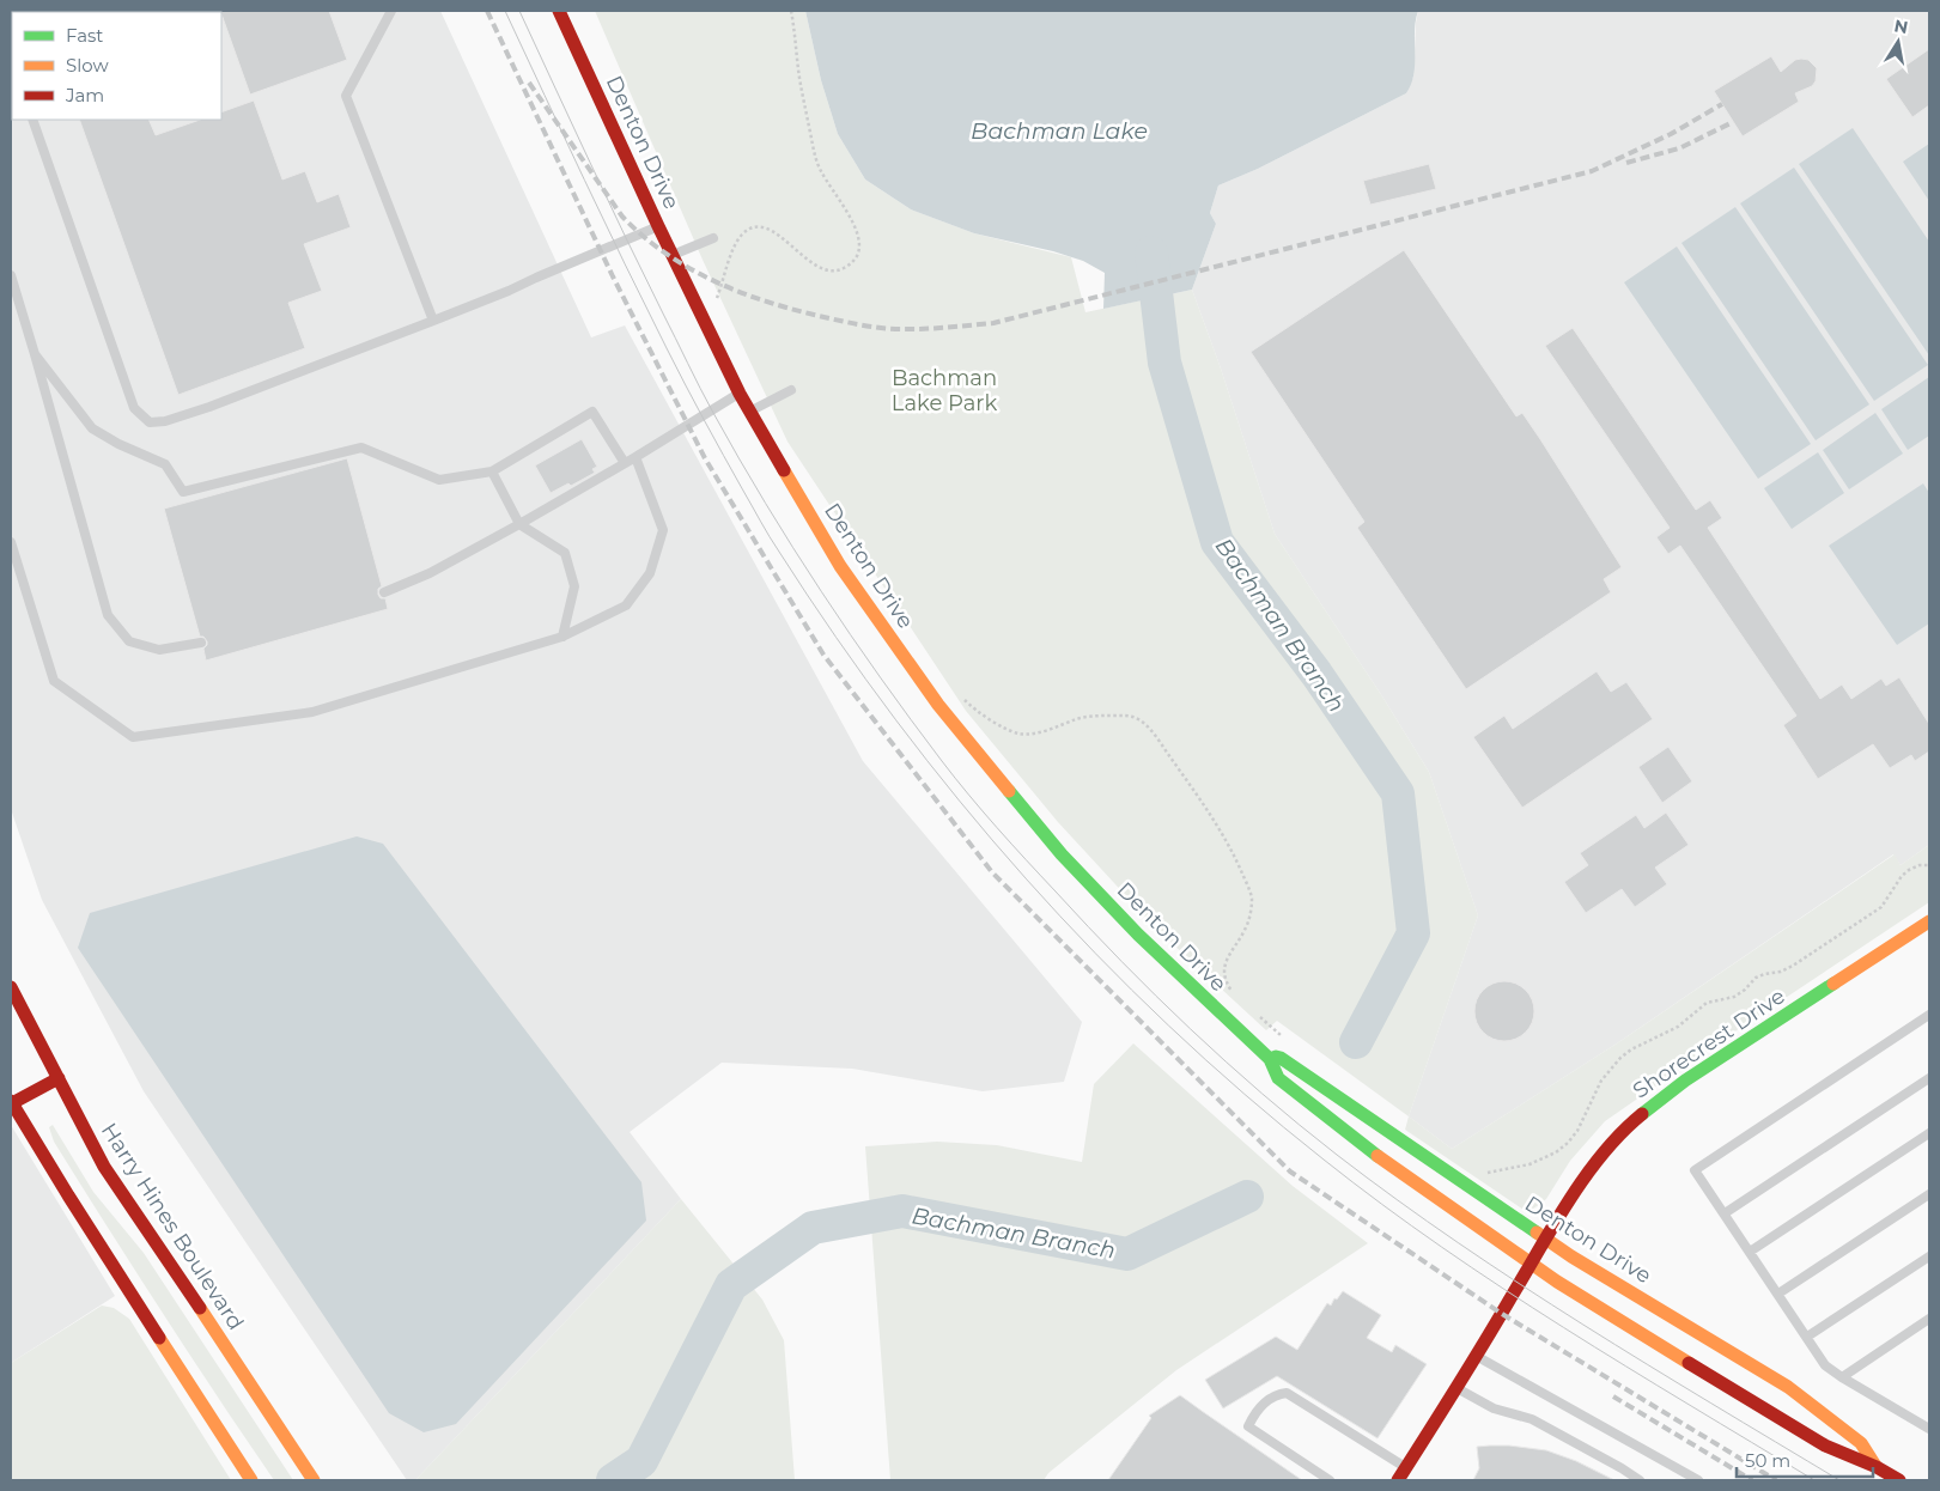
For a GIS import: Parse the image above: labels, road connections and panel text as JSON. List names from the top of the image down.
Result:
{
  "streets": {
    "main road": ["Denton Drive", "Shorecrest Drive", "Harry Hines Boulevard"]
  },
  "crossings": [
    ["Denton Drive", "Shorecrest Drive"]
  ],
  "water": ["Bachman Lake", "Bachman Branch"],
  "parks": ["Bachman Lake Park"],
  "legend": ["Fast", "Slow", "Jam"],
  "scale_bar": "50 m",
  "north": "top"
}
